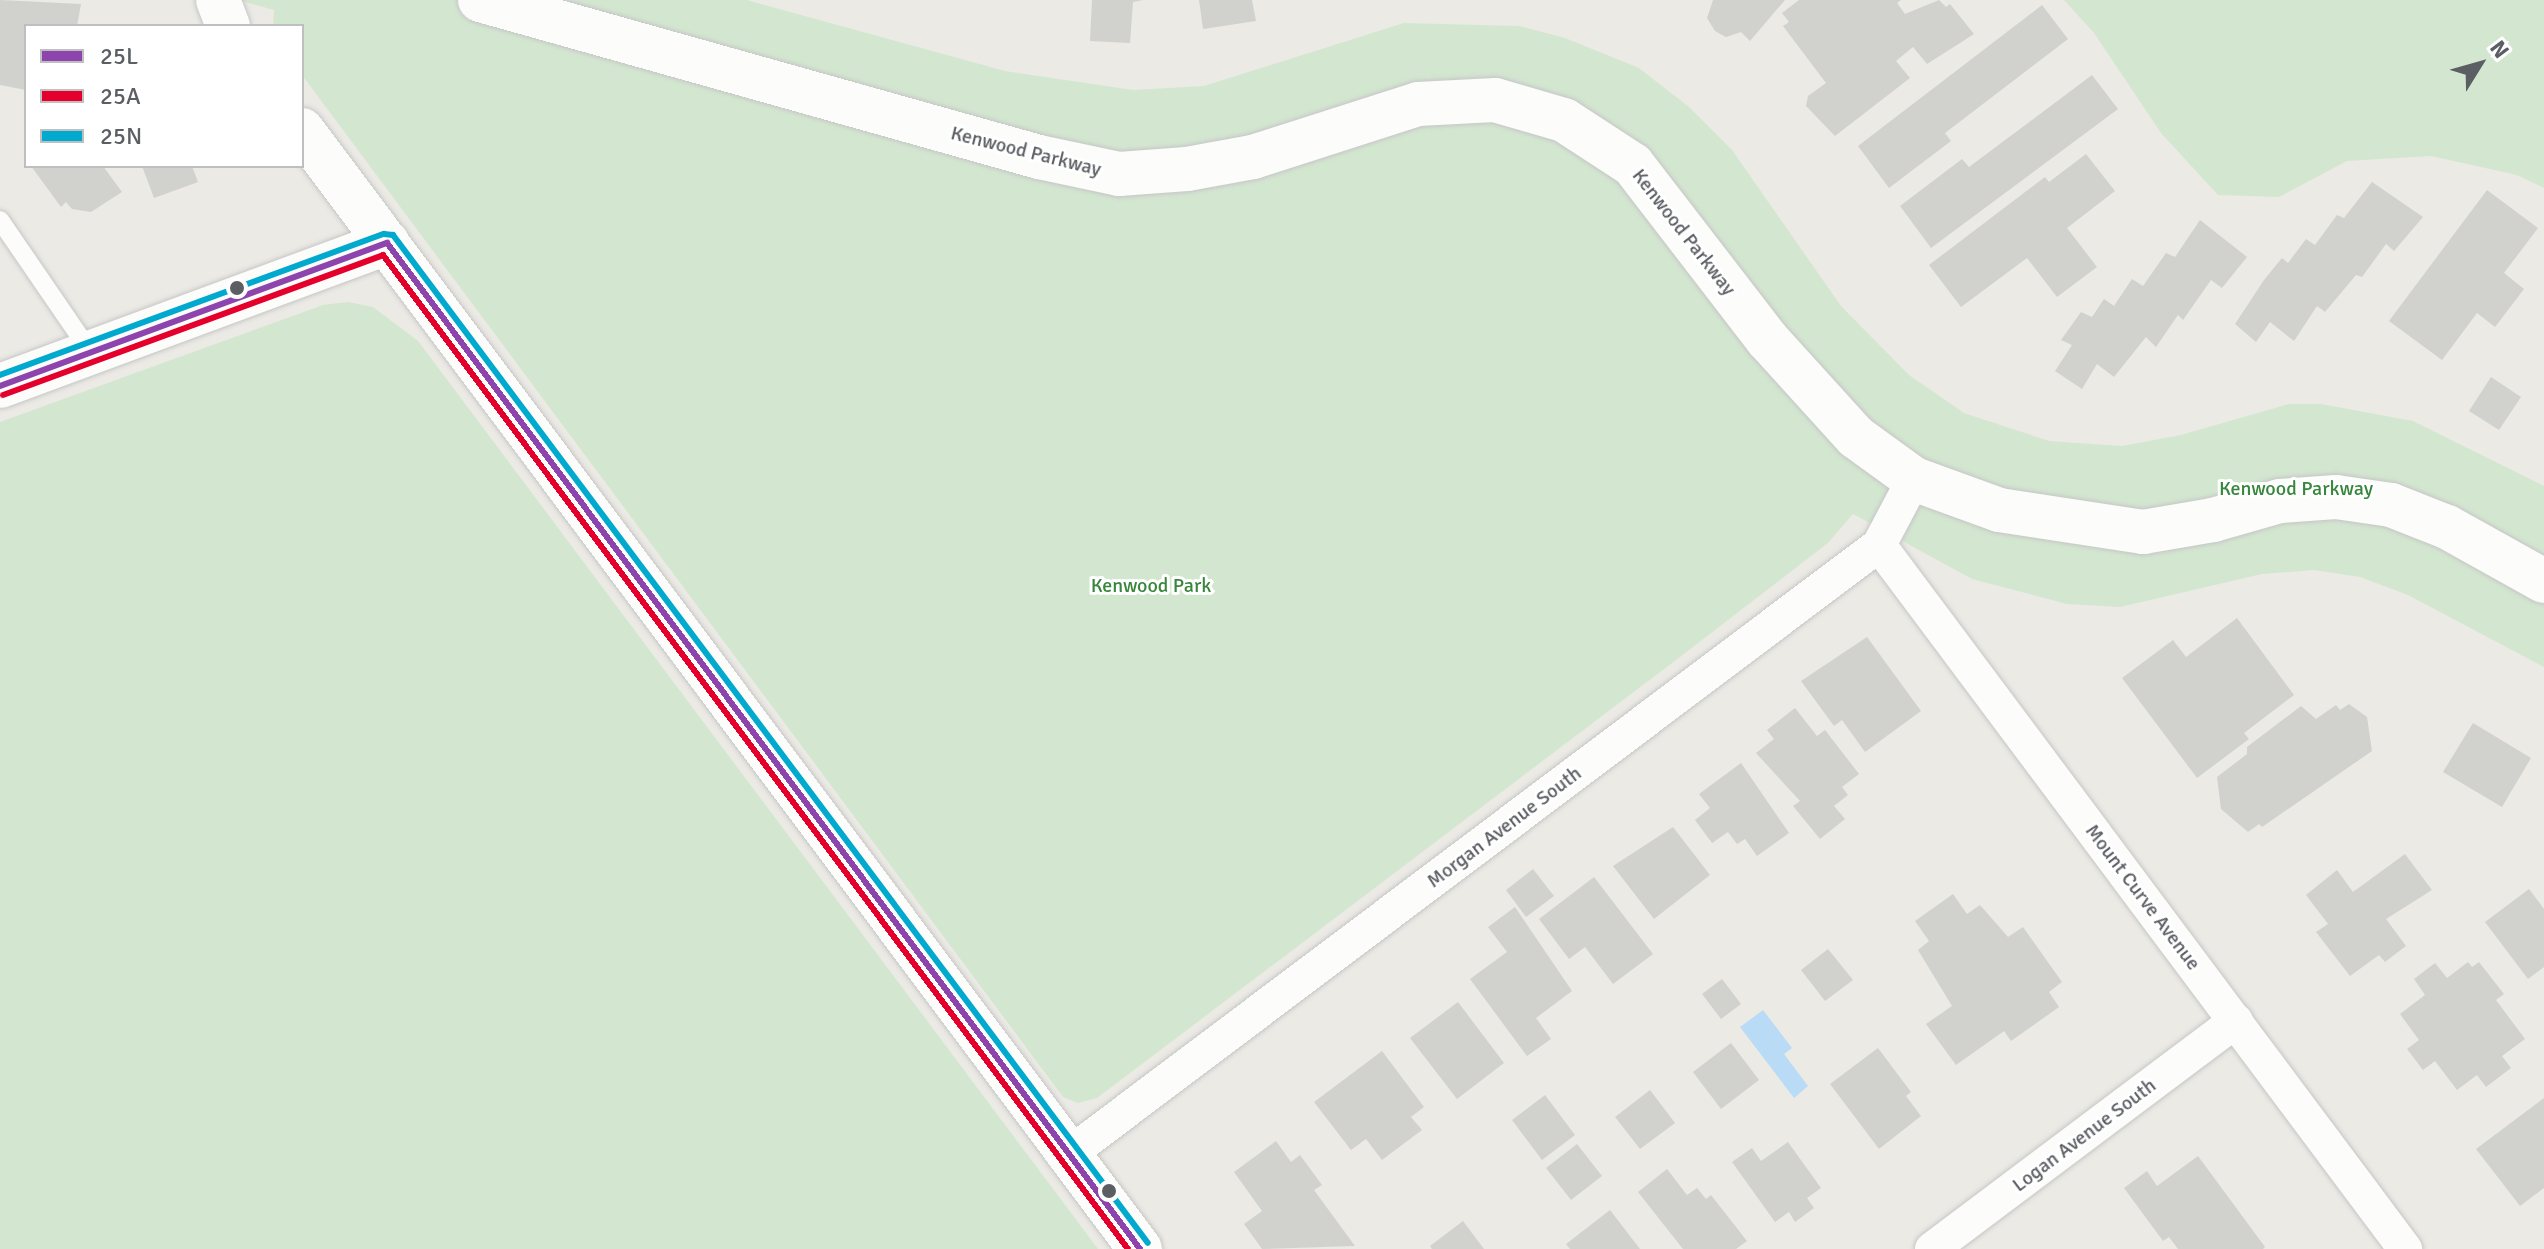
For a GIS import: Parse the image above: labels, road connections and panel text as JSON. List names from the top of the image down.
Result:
{
  "streets": {
    "street": [
      "Kenwood Parkway",
      "Morgan Avenue South",
      "Mount Curve Avenue",
      "Logan Avenue South"
    ]
  },
  "crossings": [
    ["Kenwood Parkway", "Morgan Avenue South"],
    ["Morgan Avenue South", "Mount Curve Avenue"],
    ["Mount Curve Avenue", "Logan Avenue South"]
  ],
  "parks": ["Kenwood Parkway", "Kenwood Park"],
  "lines": ["transit line 25N", "transit line 25L", "transit line 25A"],
  "legend": ["25L", "25A", "25N"],
  "north": "top right"
}
